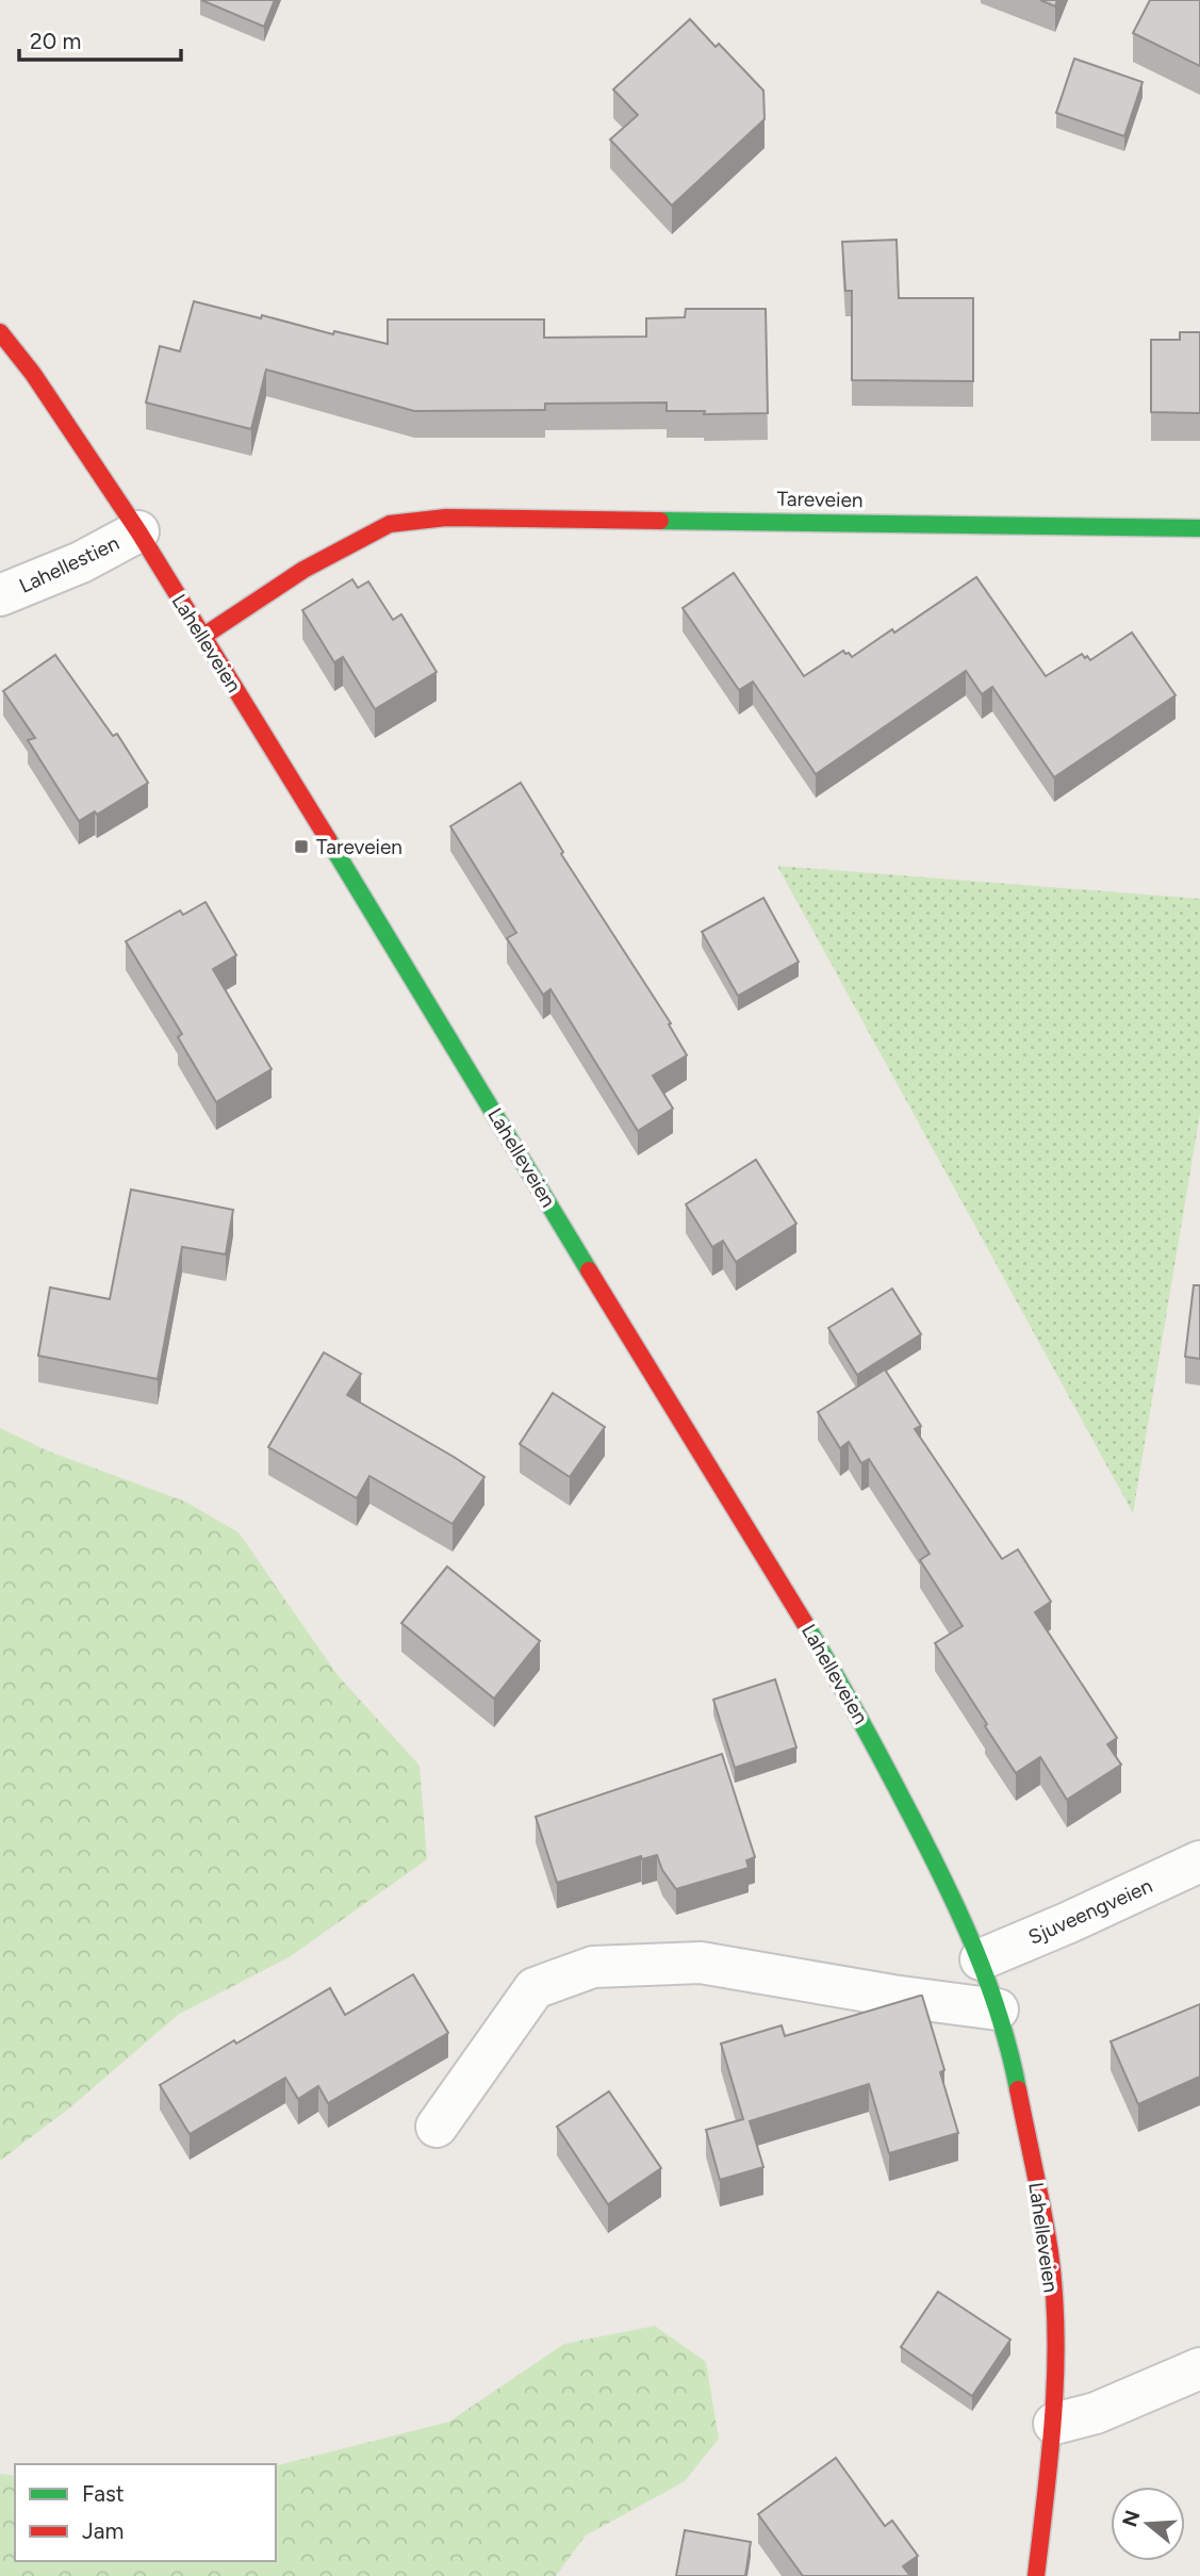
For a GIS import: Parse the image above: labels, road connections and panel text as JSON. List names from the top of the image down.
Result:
{
  "streets": {
    "street": [
      "Tareveien",
      "Lahellestien",
      "Lahelleveien",
      "Sjuveengveien"
    ]
  },
  "crossings": [
    ["Tareveien", "Lahelleveien"],
    ["Lahellestien", "Lahelleveien"],
    ["Lahelleveien", "Sjuveengveien"]
  ],
  "places": {
    "transit": ["Tareveien"]
  },
  "legend": ["Fast", "Jam"],
  "scale_bar": "20 m",
  "north": "left"
}
